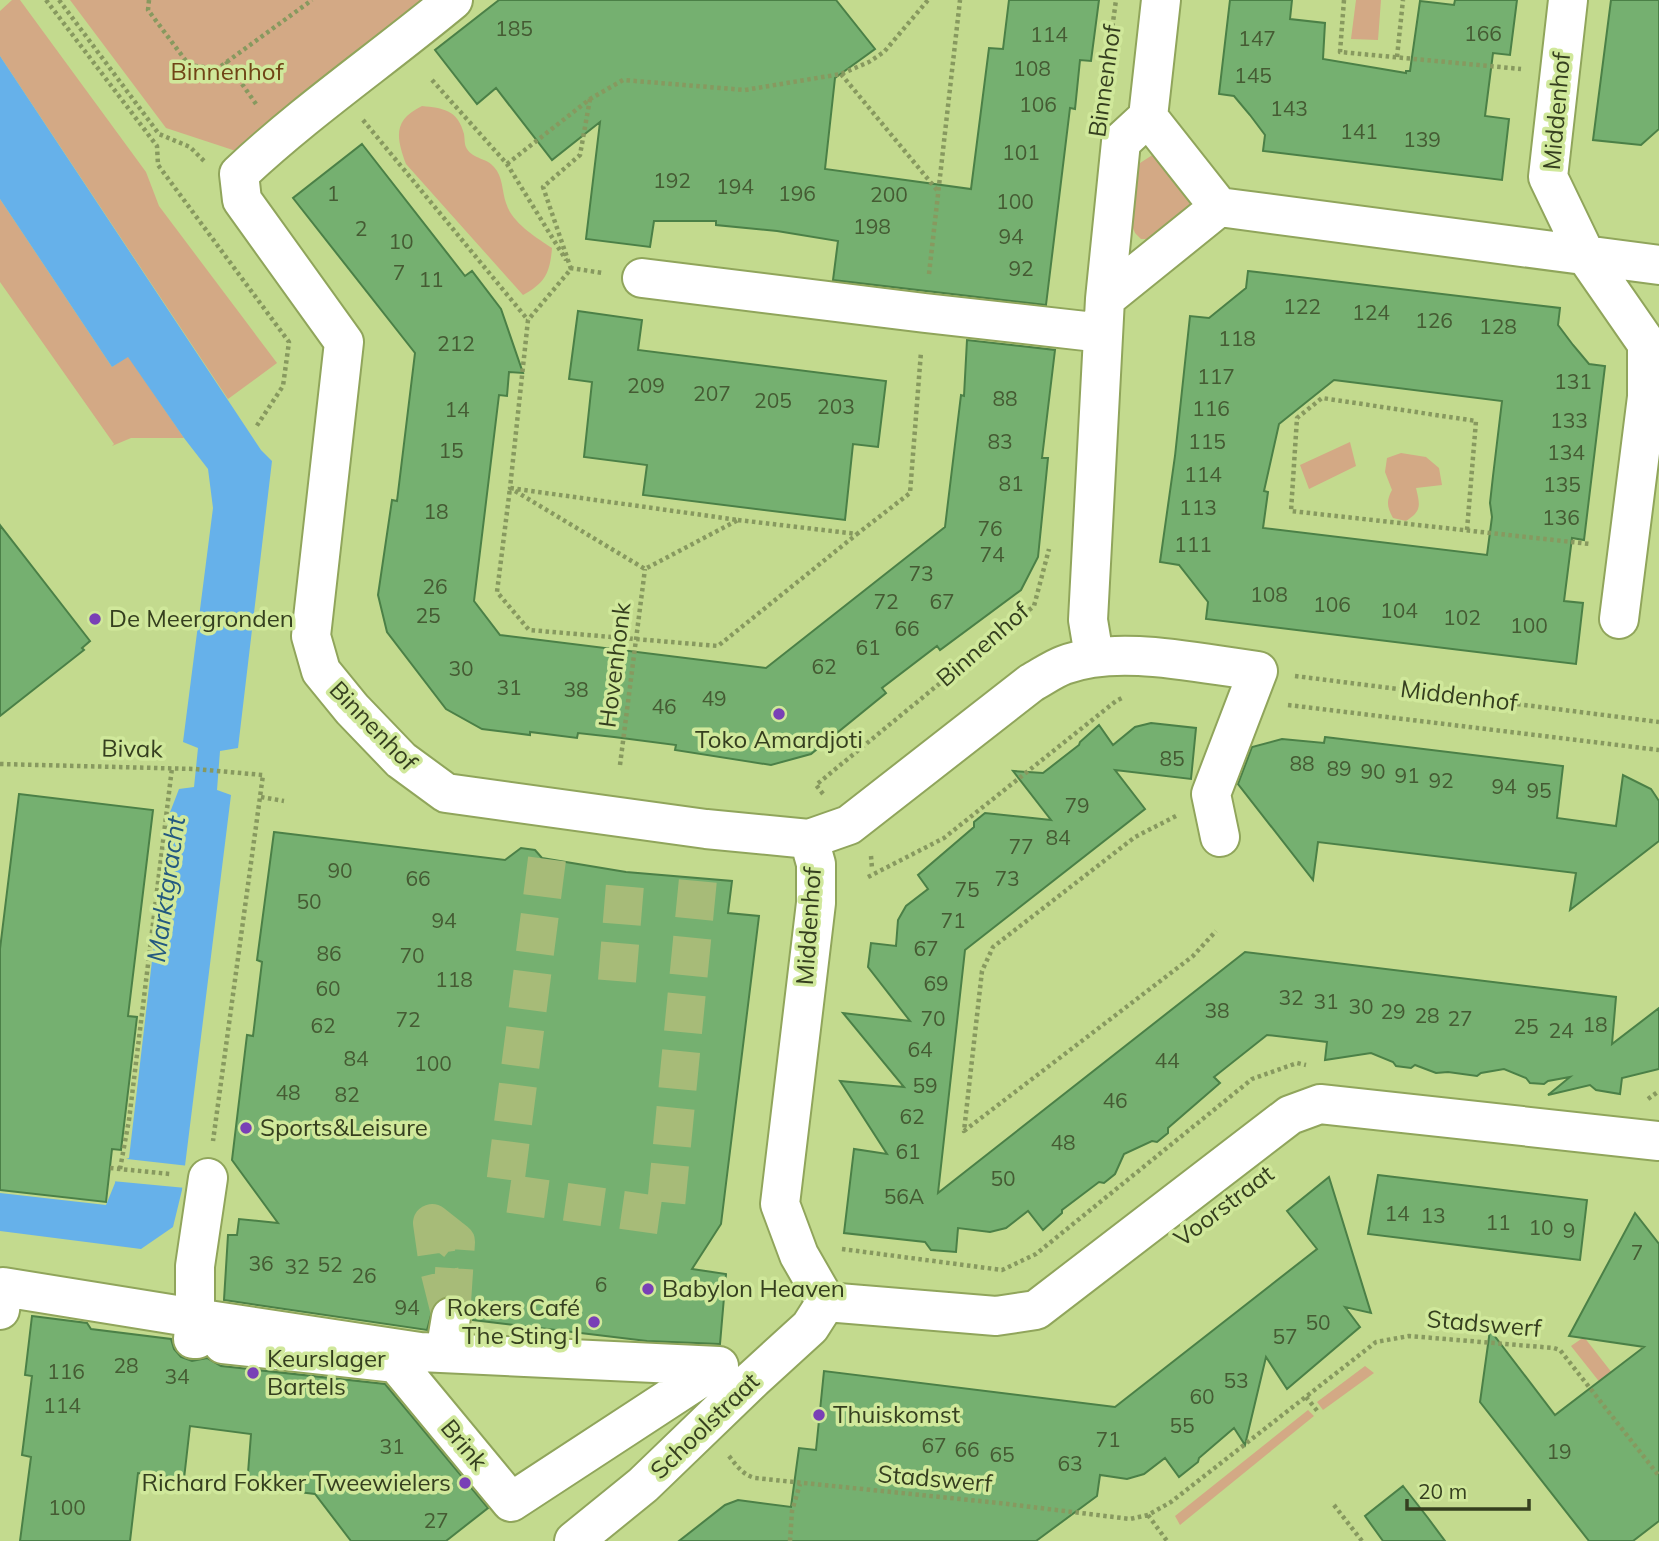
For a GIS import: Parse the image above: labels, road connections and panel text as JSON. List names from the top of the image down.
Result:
{
  "streets": {
    "street": [
      "Binnenhof",
      "Middenhof",
      "Voorstraat",
      "Schoolstraat",
      "Brink"
    ],
    "path": ["Hovenhonk", "Bivak", "Stadswerf"]
  },
  "crossings": [
    ["Binnenhof", "Middenhof"],
    ["Middenhof", "Voorstraat"],
    ["Middenhof", "Schoolstraat"],
    ["Voorstraat", "Schoolstraat"],
    ["Stadswerf", "Schoolstraat"]
  ],
  "water": ["Marktgracht"],
  "parks": ["Binnenhof"],
  "places": [
    "De Meergronden",
    "Toko Amardjoti",
    "Sports&Leisure",
    "Babylon Heaven",
    "Rokers Café The Sting I",
    "Keurslager Bartels",
    "Thuiskomst",
    "Richard Fokker Tweewielers"
  ],
  "house_numbers": [
    "185",
    "166",
    "114",
    "147",
    "108",
    "145",
    "106",
    "143",
    "141",
    "139",
    "101",
    "192",
    "194",
    "1",
    "196",
    "200",
    "100",
    "198",
    "2",
    "94",
    "10",
    "92",
    "7",
    "11",
    "122",
    "124",
    "126",
    "128",
    "118",
    "212",
    "117",
    "131",
    "209",
    "207",
    "88",
    "205",
    "203",
    "116",
    "14",
    "133",
    "83",
    "115",
    "15",
    "134",
    "114",
    "81",
    "135",
    "113",
    "18",
    "136",
    "76",
    "111",
    "74",
    "73",
    "26",
    "108",
    "72",
    "67",
    "106",
    "104",
    "25",
    "102",
    "100",
    "66",
    "61",
    "62",
    "30",
    "31",
    "38",
    "49",
    "46",
    "85",
    "88",
    "89",
    "90",
    "91",
    "92",
    "94",
    "95",
    "79",
    "84",
    "77",
    "90",
    "66",
    "73",
    "75",
    "50",
    "94",
    "71",
    "67",
    "86",
    "70",
    "118",
    "69",
    "60",
    "32",
    "31",
    "30",
    "38",
    "29",
    "28",
    "70",
    "27",
    "72",
    "18",
    "62",
    "25",
    "24",
    "64",
    "84",
    "44",
    "100",
    "59",
    "48",
    "82",
    "46",
    "62",
    "48",
    "61",
    "50",
    "56A",
    "14",
    "13",
    "11",
    "10",
    "9",
    "7",
    "36",
    "52",
    "32",
    "26",
    "6",
    "94",
    "50",
    "57",
    "28",
    "116",
    "34",
    "53",
    "60",
    "114",
    "55",
    "71",
    "67",
    "31",
    "66",
    "19",
    "65",
    "63",
    "100",
    "27"
  ],
  "scale_bar": "20 m"
}
